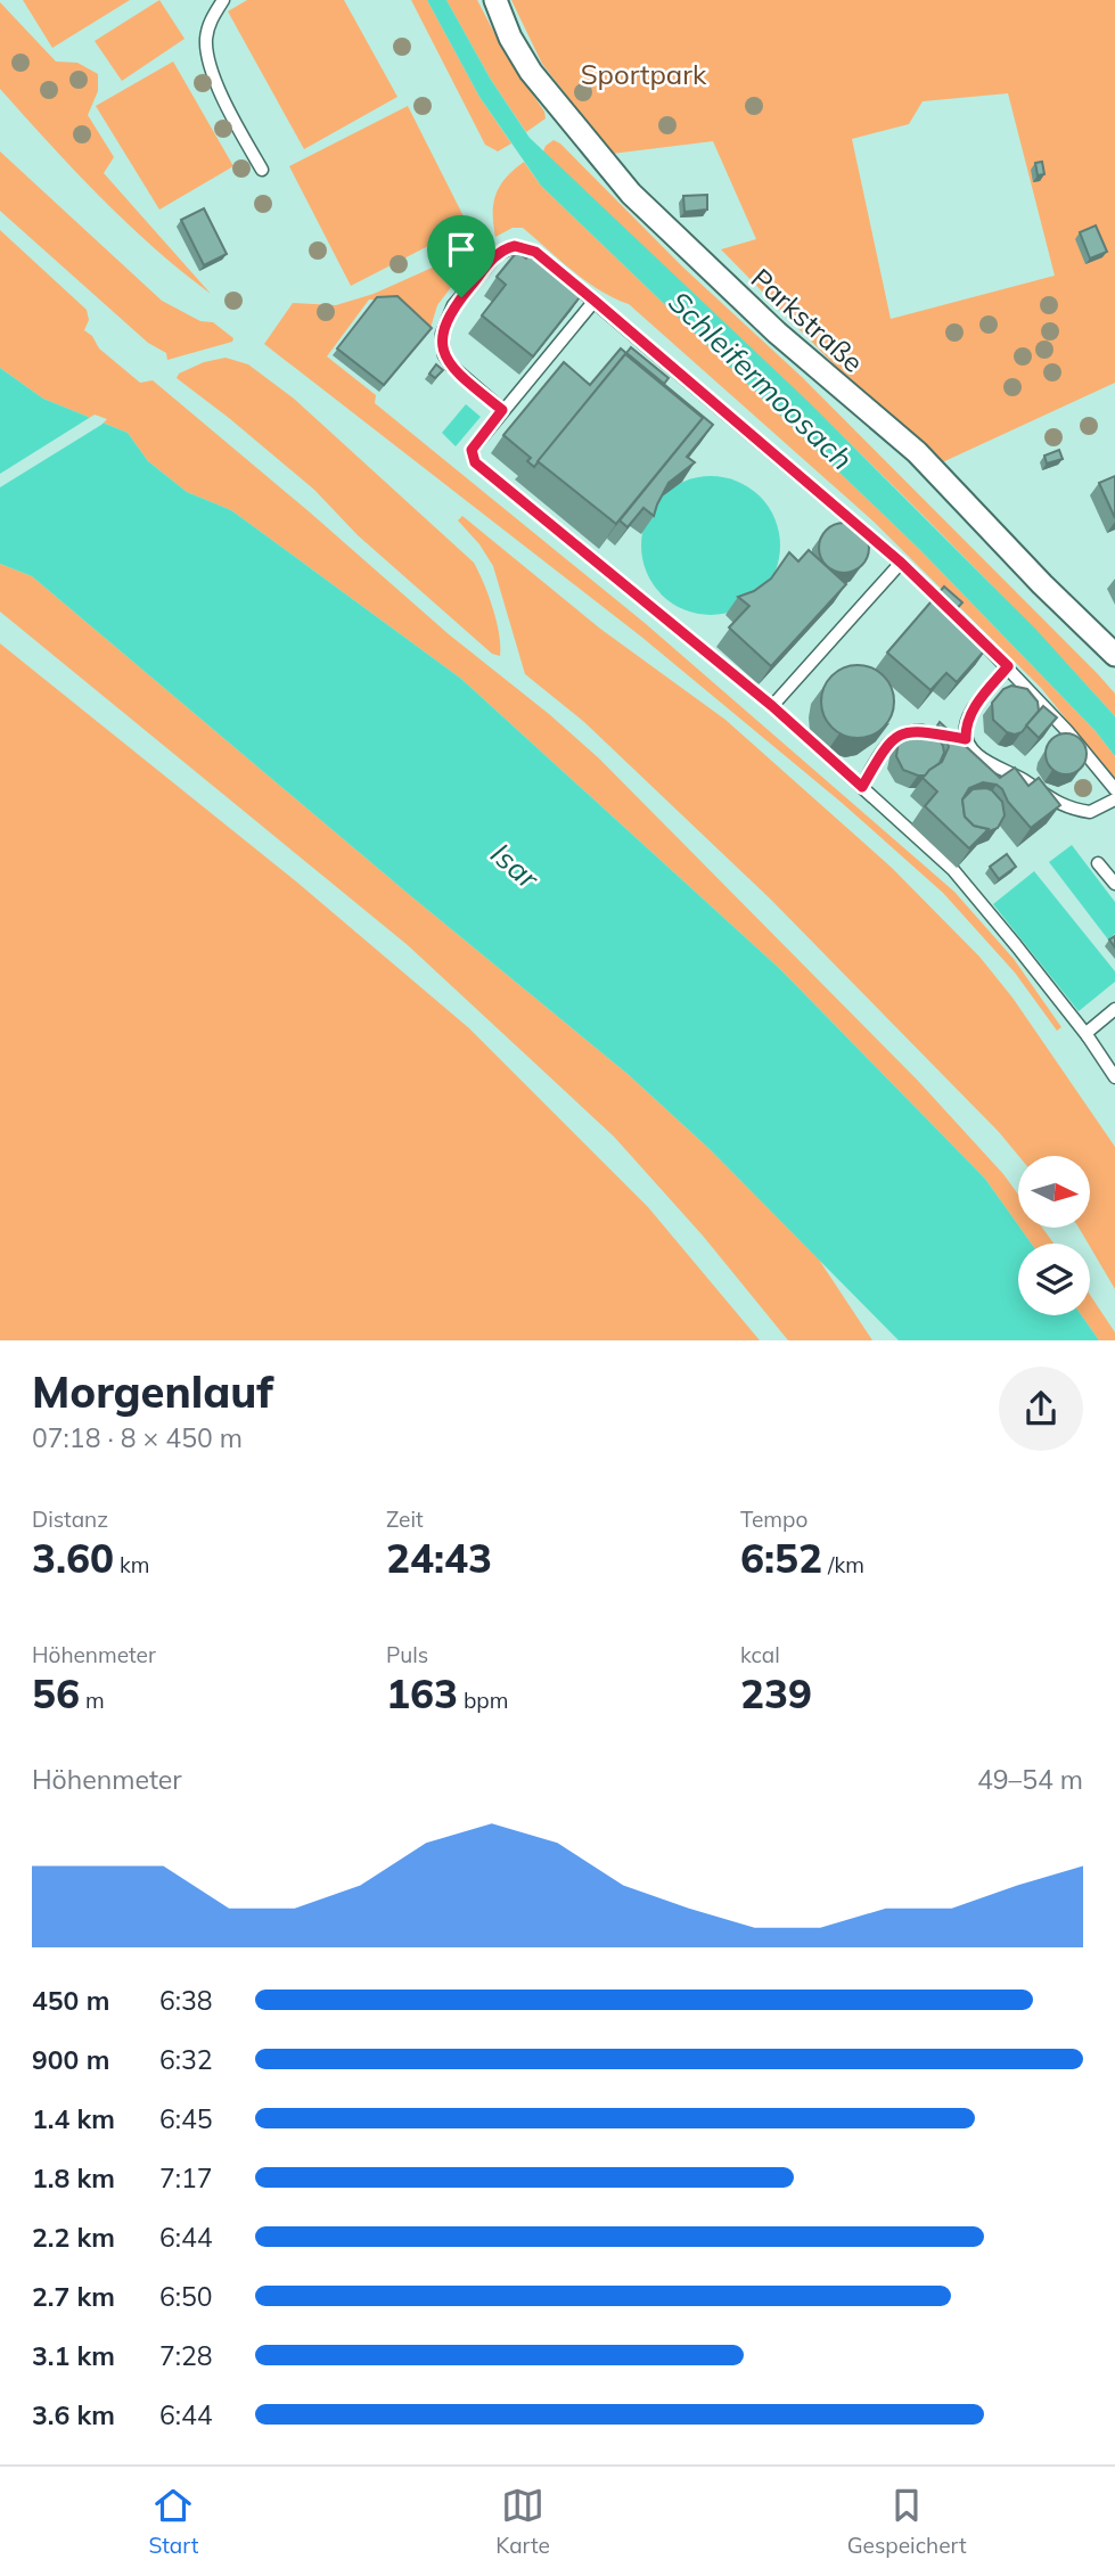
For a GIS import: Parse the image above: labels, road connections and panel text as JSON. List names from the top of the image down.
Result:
{
  "streets": {
    "street": ["Parkstraße"]
  },
  "water": ["Schleifermoosach", "Isar"],
  "parks": ["Sportpark"],
  "north": "right",
  "page": {
    "heading": ["Morgenlauf", "07:18 · 8 × 450 m"],
    "stats": [
      ["Distanz", "3.60 km"],
      ["Zeit", "24:43"],
      ["Tempo", "6:52 /km"],
      ["Höhenmeter", "56 m"],
      ["Puls", "163 bpm"],
      ["kcal", "239"]
    ],
    "chart": ["Höhenmeter", "49–54 m"],
    "list": [
      {
        "name": "450 m",
        "note": "6:38"
      },
      {
        "name": "900 m",
        "note": "6:32"
      },
      {
        "name": "1.4 km",
        "note": "6:45"
      },
      {
        "name": "1.8 km",
        "note": "7:17"
      },
      {
        "name": "2.2 km",
        "note": "6:44"
      },
      {
        "name": "2.7 km",
        "note": "6:50"
      },
      {
        "name": "3.1 km",
        "note": "7:28"
      },
      {
        "name": "3.6 km",
        "note": "6:44"
      }
    ],
    "tabs": ["Start", "Karte", "Gespeichert"]
  }
}
